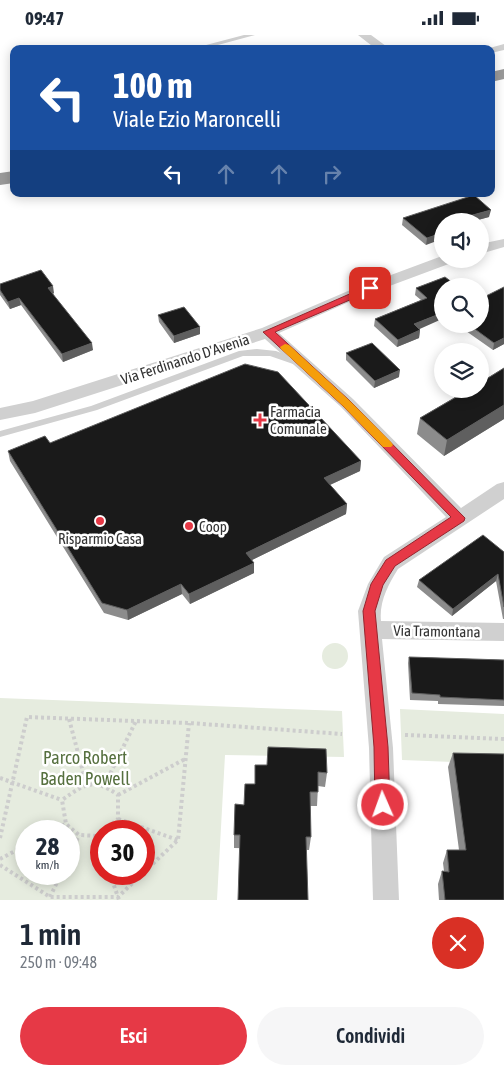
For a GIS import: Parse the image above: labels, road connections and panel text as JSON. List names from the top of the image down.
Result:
{
  "streets": {
    "street": ["Via Ferdinando D'Avenia", "Via Tramontana"]
  },
  "parks": ["Parco Robert Baden Powell"],
  "places": {
    "health": ["Farmacia Comunale"],
    "other": ["Risparmio Casa", "Coop"]
  },
  "page": {
    "status": "09:47",
    "turn": ["100 m", "Viale Ezio Maroncelli"],
    "speed": "28 km/h",
    "limit": "30",
    "heading": ["1 min", "250 m · 09:48"],
    "buttons": ["Esci", "Condividi"]
  }
}
